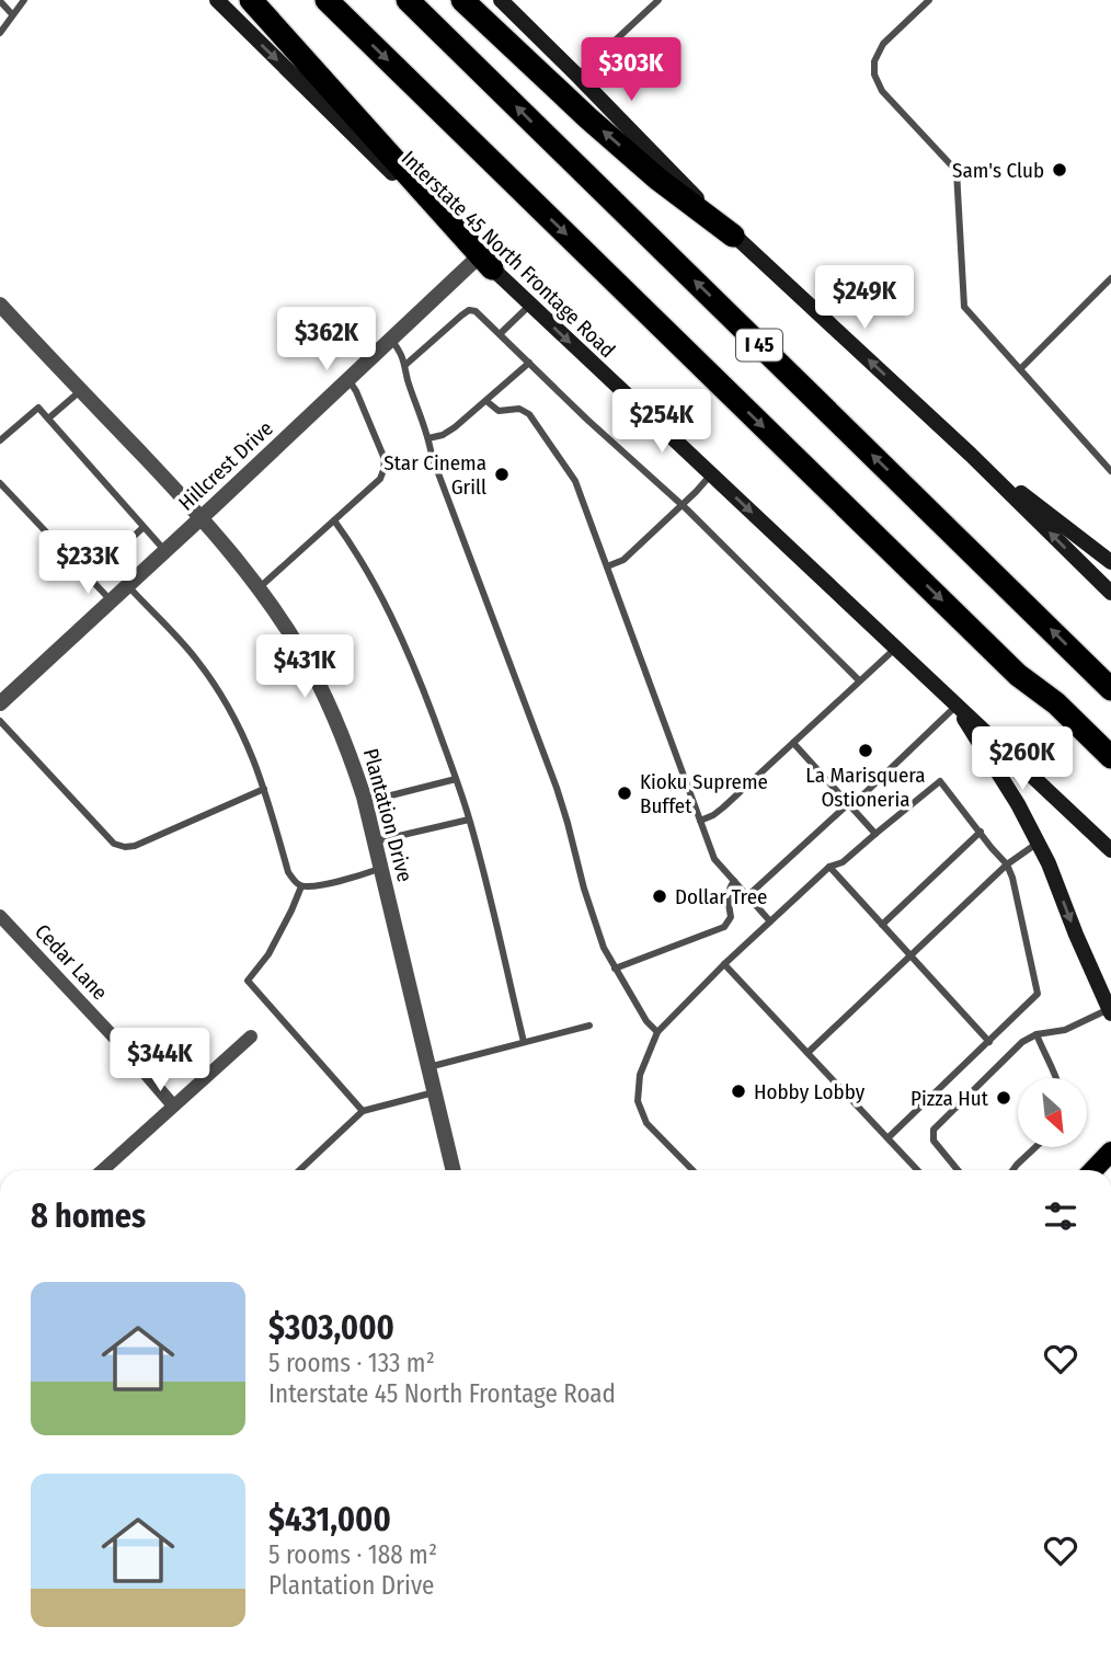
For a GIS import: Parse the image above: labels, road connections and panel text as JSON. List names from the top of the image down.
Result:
{
  "streets": {
    "highway": ["I 45"],
    "main road": ["Interstate 45 North Frontage Road"],
    "street": ["Hillcrest Drive", "Plantation Drive", "Cedar Lane"]
  },
  "crossings": [
    ["Interstate 45 North Frontage Road", "Hillcrest Drive"],
    ["Hillcrest Drive", "Plantation Drive"]
  ],
  "one_way": ["Interstate 45 North Frontage Road"],
  "places": [
    "Sam's Club",
    "Star Cinema Grill",
    "La Marisquera Ostioneria",
    "Kioku Supreme Buffet",
    "Dollar Tree",
    "Hobby Lobby",
    "Pizza Hut"
  ],
  "north": "bottom right",
  "page": {
    "price": [
      "$303K",
      "$249K",
      "$362K",
      "$254K",
      "$233K",
      "$431K",
      "$260K",
      "$344K"
    ],
    "heading": "8 homes",
    "list": [
      {
        "name": "$303,000",
        "note": "5 rooms · 133 m² · Interstate 45 North Frontage Road"
      },
      {
        "name": "$431,000",
        "note": "5 rooms · 188 m² · Plantation Drive"
      }
    ]
  }
}
